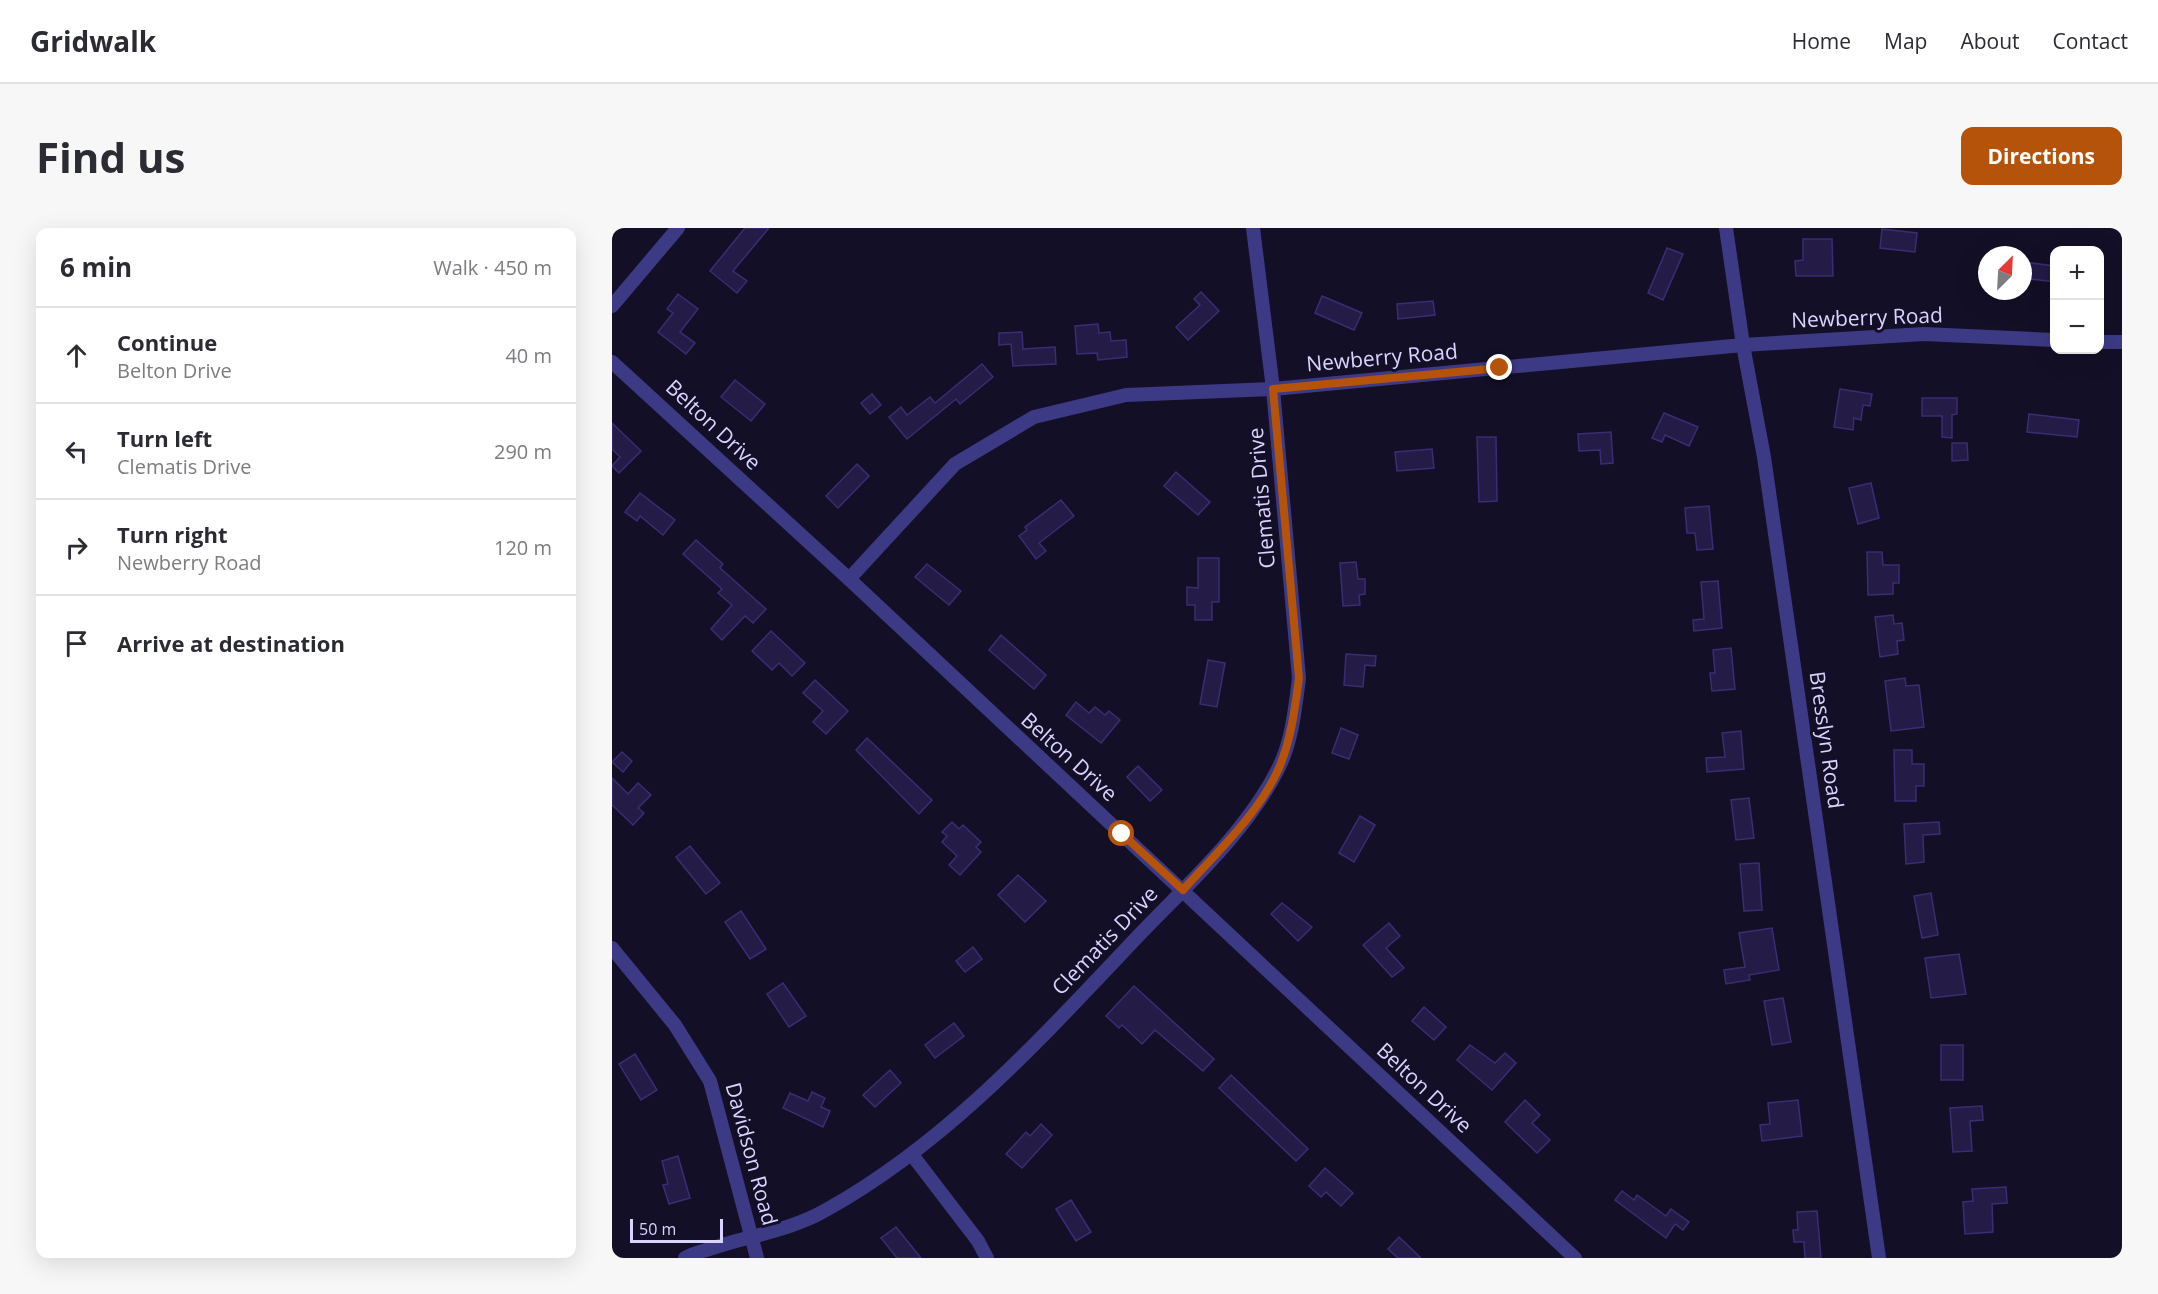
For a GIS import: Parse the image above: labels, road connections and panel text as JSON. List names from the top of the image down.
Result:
{
  "streets": {
    "street": [
      "Newberry Road",
      "Belton Drive",
      "Clematis Drive",
      "Bresslyn Road",
      "Davidson Road"
    ]
  },
  "crossings": [
    ["Newberry Road", "Belton Drive"],
    ["Newberry Road", "Clematis Drive"],
    ["Newberry Road", "Bresslyn Road"],
    ["Belton Drive", "Clematis Drive"],
    ["Clematis Drive", "Davidson Road"]
  ],
  "scale_bar": "50 m",
  "north": "top right",
  "page": {
    "header": "Gridwalk",
    "nav": [
      "Home",
      "Map",
      "About",
      "Contact"
    ],
    "buttons": "Directions",
    "title": "Find us",
    "heading": ["6 min", "Walk · 450 m"],
    "map_buttons": ["+", "−"],
    "list": [
      ["Continue", "Belton Drive", "40 m"],
      ["Turn left", "Clematis Drive", "290 m"],
      ["Turn right", "Newberry Road", "120 m"],
      "Arrive at destination"
    ],
    "scale": "50 m"
  }
}
